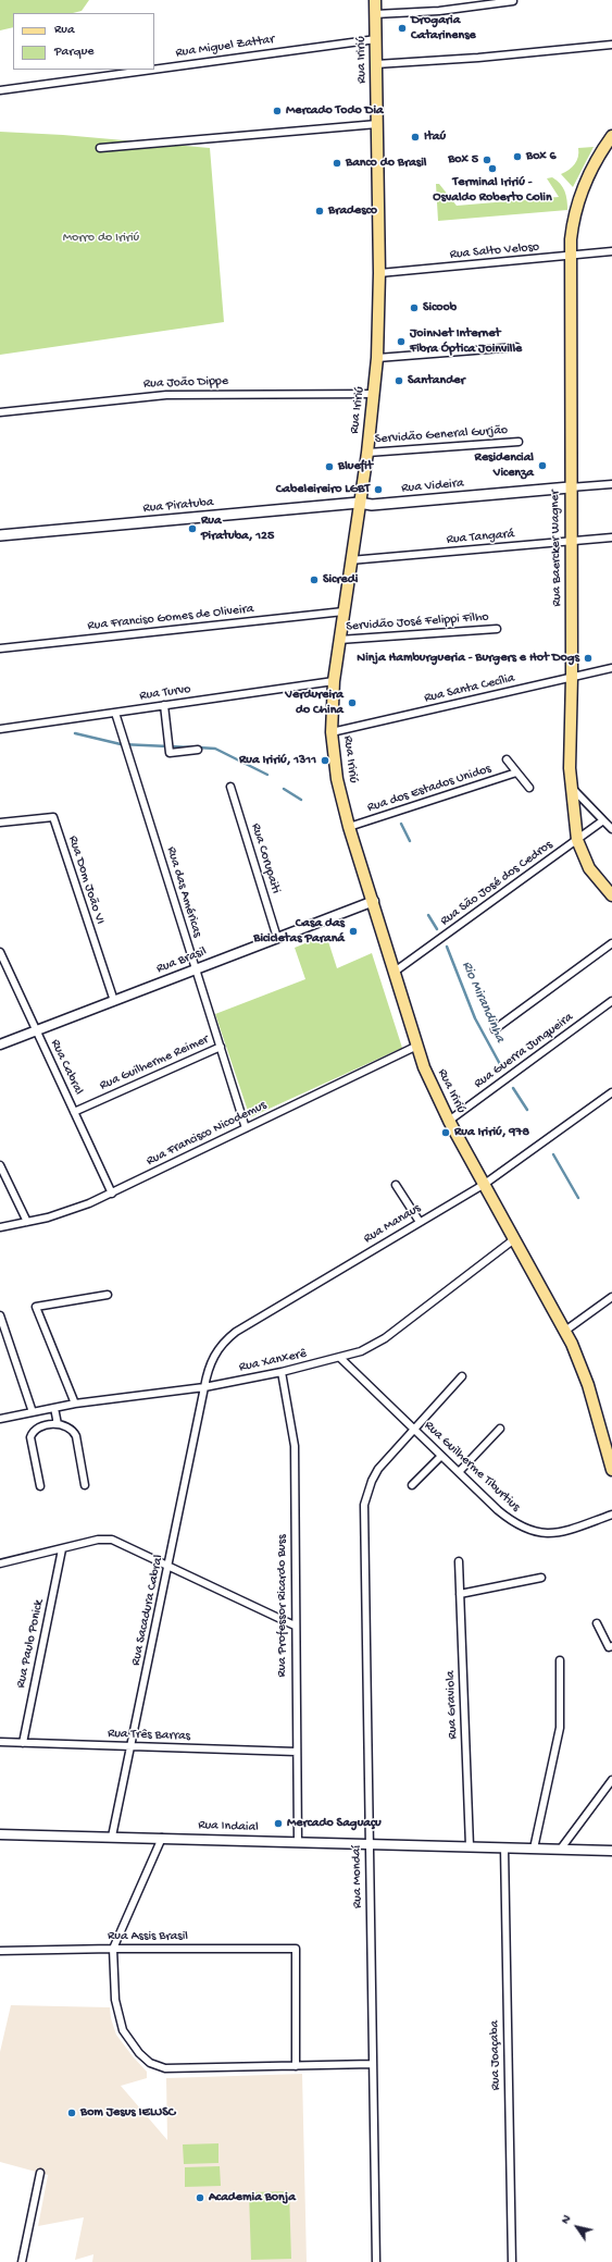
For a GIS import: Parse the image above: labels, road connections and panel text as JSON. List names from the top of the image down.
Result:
{
  "streets": {
    "main road": [
      "Rua Iririú",
      "Rua Videira",
      "Rua Piratuba",
      "Rua Baercker Wagner"
    ],
    "street": [
      "Rua Miguel Zattar",
      "Rua Salto Veloso",
      "Rua João Dippe",
      "Servidão General Gurjão",
      "Rua Tangará",
      "Rua Franciso Gomes de Oliveira",
      "Servidão José Felippi Filho",
      "Rua Santa Cecília",
      "Rua Turvo",
      "Rua dos Estados Unidos",
      "Rua Corupaiti",
      "Rua Dom João VI",
      "Rua São José dos Cedros",
      "Rua das Américas",
      "Rua Brasil",
      "Rua Guerra Junqueira",
      "Rua Guilherme Reimer",
      "Rua Cabral",
      "Rua Francisco Nicodemus",
      "Rua Manaus",
      "Rua Xanxerê",
      "Rua Guilherme Tiburtius",
      "Rua Professor Ricardo Buss",
      "Rua Sacadura Cabral",
      "Rua Paulo Ponick",
      "Rua Graviola",
      "Rua Três Barras",
      "Rua Indaial",
      "Rua Mondaí",
      "Rua Assis Brasil",
      "Rua Joaçaba"
    ]
  },
  "crossings": [
    ["Rua Miguel Zattar", "Rua Iririú"],
    ["Rua Iririú", "Rua Salto Veloso"],
    ["Rua Iririú", "Rua João Dippe"],
    ["Rua Iririú", "Servidão General Gurjão"],
    ["Rua Iririú", "Rua Videira"],
    ["Rua Iririú", "Rua Piratuba"],
    ["Rua Iririú", "Rua Tangará"],
    ["Rua Iririú", "Rua Franciso Gomes de Oliveira"],
    ["Rua Iririú", "Servidão José Felippi Filho"],
    ["Rua Iririú", "Rua Santa Cecília"],
    ["Rua Iririú", "Rua Turvo"],
    ["Rua Iririú", "Rua dos Estados Unidos"],
    ["Rua Iririú", "Rua São José dos Cedros"],
    ["Rua Iririú", "Rua Brasil"],
    ["Rua Iririú", "Rua Guerra Junqueira"],
    ["Rua Iririú", "Rua Francisco Nicodemus"],
    ["Rua Iririú", "Rua Manaus"],
    ["Rua Iririú", "Rua Xanxerê"],
    ["Rua Salto Veloso", "Rua Baercker Wagner"],
    ["Rua Videira", "Rua Piratuba"],
    ["Rua Videira", "Rua Baercker Wagner"],
    ["Rua Tangará", "Rua Baercker Wagner"],
    ["Rua Baercker Wagner", "Rua Santa Cecília"],
    ["Rua Baercker Wagner", "Rua São José dos Cedros"],
    ["Rua Turvo", "Rua das Américas"],
    ["Rua Corupaiti", "Rua Brasil"],
    ["Rua Dom João VI", "Rua Brasil"],
    ["Rua das Américas", "Rua Brasil"],
    ["Rua das Américas", "Rua Guilherme Reimer"],
    ["Rua das Américas", "Rua Francisco Nicodemus"],
    ["Rua Brasil", "Rua Cabral"],
    ["Rua Guilherme Reimer", "Rua Cabral"],
    ["Rua Cabral", "Rua Francisco Nicodemus"],
    ["Rua Manaus", "Rua Xanxerê"],
    ["Rua Manaus", "Rua Sacadura Cabral"],
    ["Rua Xanxerê", "Rua Guilherme Tiburtius"],
    ["Rua Xanxerê", "Rua Professor Ricardo Buss"],
    ["Rua Xanxerê", "Rua Sacadura Cabral"],
    ["Rua Guilherme Tiburtius", "Rua Mondaí"],
    ["Rua Professor Ricardo Buss", "Rua Três Barras"],
    ["Rua Professor Ricardo Buss", "Rua Indaial"],
    ["Rua Sacadura Cabral", "Rua Três Barras"],
    ["Rua Sacadura Cabral", "Rua Indaial"],
    ["Rua Paulo Ponick", "Rua Três Barras"],
    ["Rua Graviola", "Rua Indaial"],
    ["Rua Indaial", "Rua Mondaí"],
    ["Rua Indaial", "Rua Joaçaba"]
  ],
  "water": ["Rio Mirandinha"],
  "parks": ["Morro do Iririú"],
  "places": [
    "Drogaria Catarinense",
    "Mercado Todo Dia",
    "Itaú",
    "Box 6",
    "Box 5",
    "Banco do Brasil",
    "Terminal Iririú - Osvaldo Roberto Colin",
    "Bradesco",
    "Sicoob",
    "JoinNet Internet Fibra Óptica Joinville",
    "Santander",
    "Residencial Vicenza",
    "Bluefit",
    "Cabeleireiro LGBT",
    "Rua Piratuba, 125",
    "Sicredi",
    "Ninja Hamburgueria - Burgers e Hot Dogs",
    "Verdureira do China",
    "Rua Iririú, 1311",
    "Casa das Bicicletas Paraná",
    "Rua Iririú, 978",
    "Mercado Saguaçu",
    "Bom Jesus IELUSC",
    "Academia Bonja"
  ],
  "legend": ["Rua", "Parque"],
  "north": "top left"
}
